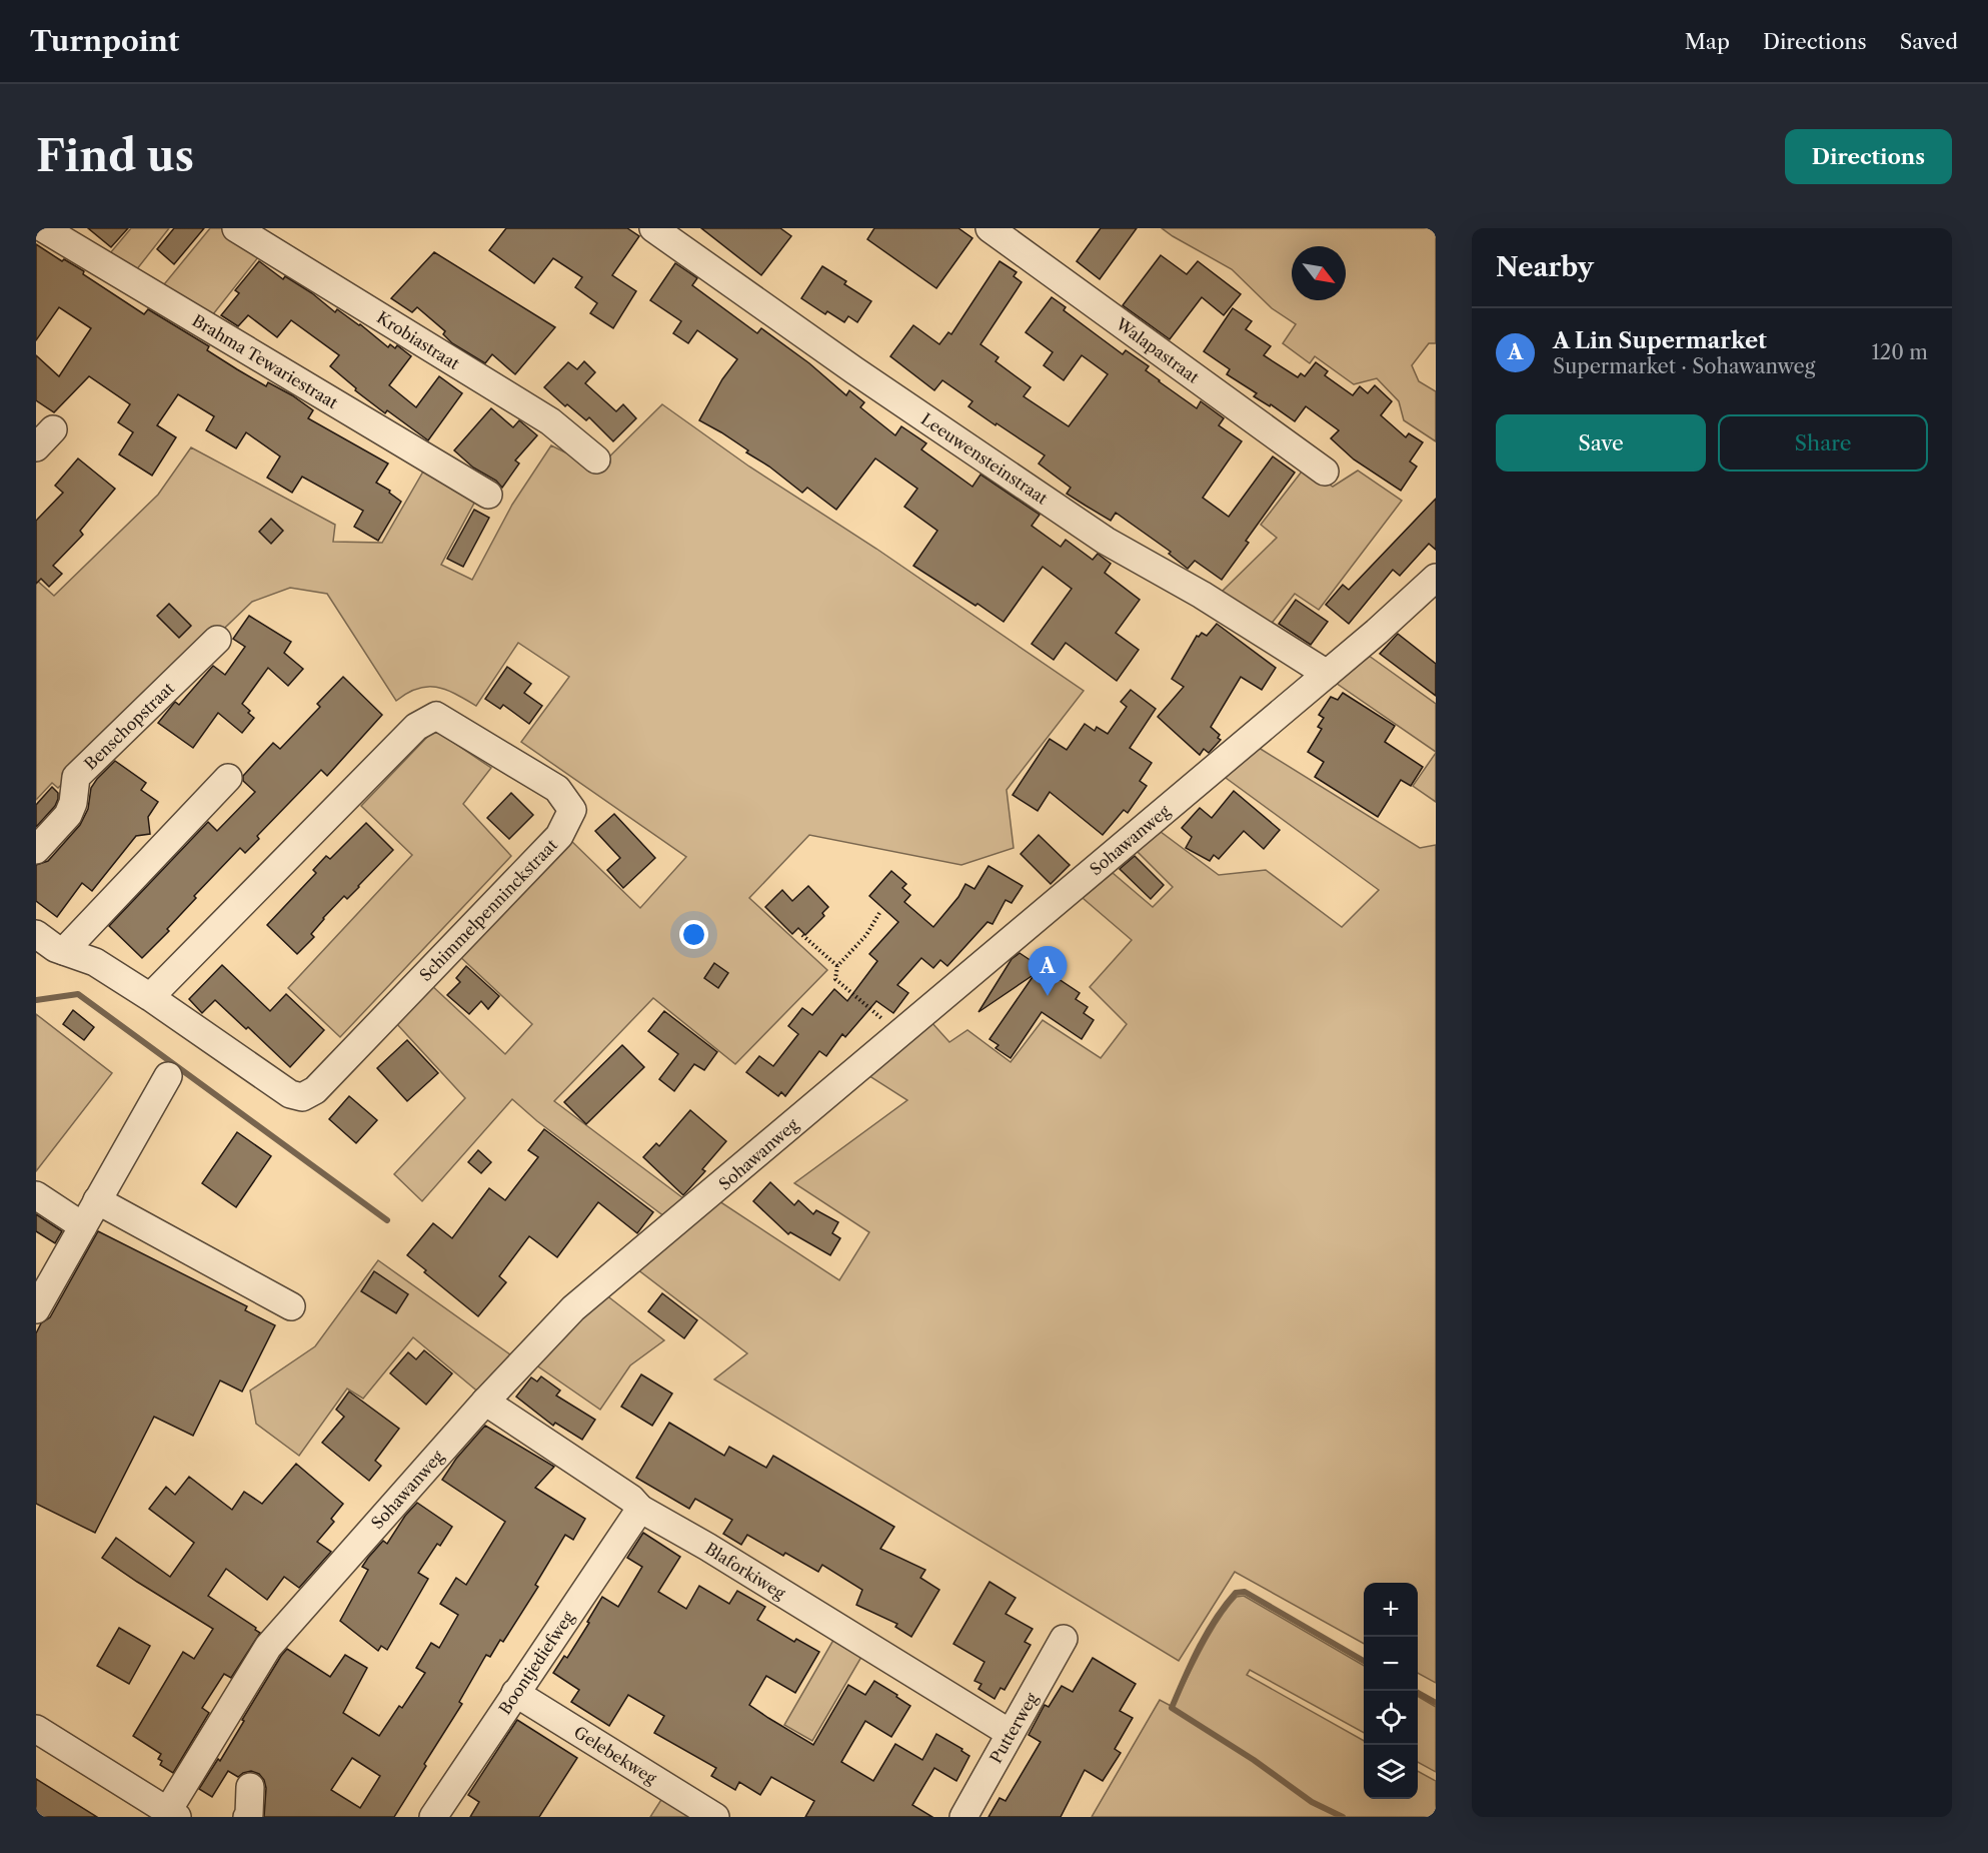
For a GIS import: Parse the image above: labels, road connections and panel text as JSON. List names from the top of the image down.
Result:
{
  "streets": {
    "street": [
      "Krobiastraat",
      "Walapastraat",
      "Brahma Tewariestraat",
      "Leeuwensteinstraat",
      "Benschopstraat",
      "Sohawanweg",
      "Schimmelpenninckstraat",
      "Blaforkiweg",
      "Boontjediefweg",
      "Putterweg",
      "Gelebekweg"
    ]
  },
  "crossings": [
    ["Leeuwensteinstraat", "Sohawanweg"],
    ["Sohawanweg", "Blaforkiweg"],
    ["Blaforkiweg", "Boontjediefweg"],
    ["Blaforkiweg", "Putterweg"],
    ["Boontjediefweg", "Gelebekweg"]
  ],
  "north": "bottom right",
  "page": {
    "header": "Turnpoint",
    "nav": ["Map", "Directions", "Saved"],
    "buttons": [
      "Directions",
      ["Save", "Share"]
    ],
    "title": "Find us",
    "heading": "Nearby",
    "list": [
      {
        "mark": "A",
        "name": "A Lin Supermarket",
        "note": "Supermarket · Sohawanweg",
        "value": "120 m"
      }
    ],
    "pins": "A",
    "map_buttons": ["+", "−"]
  }
}
